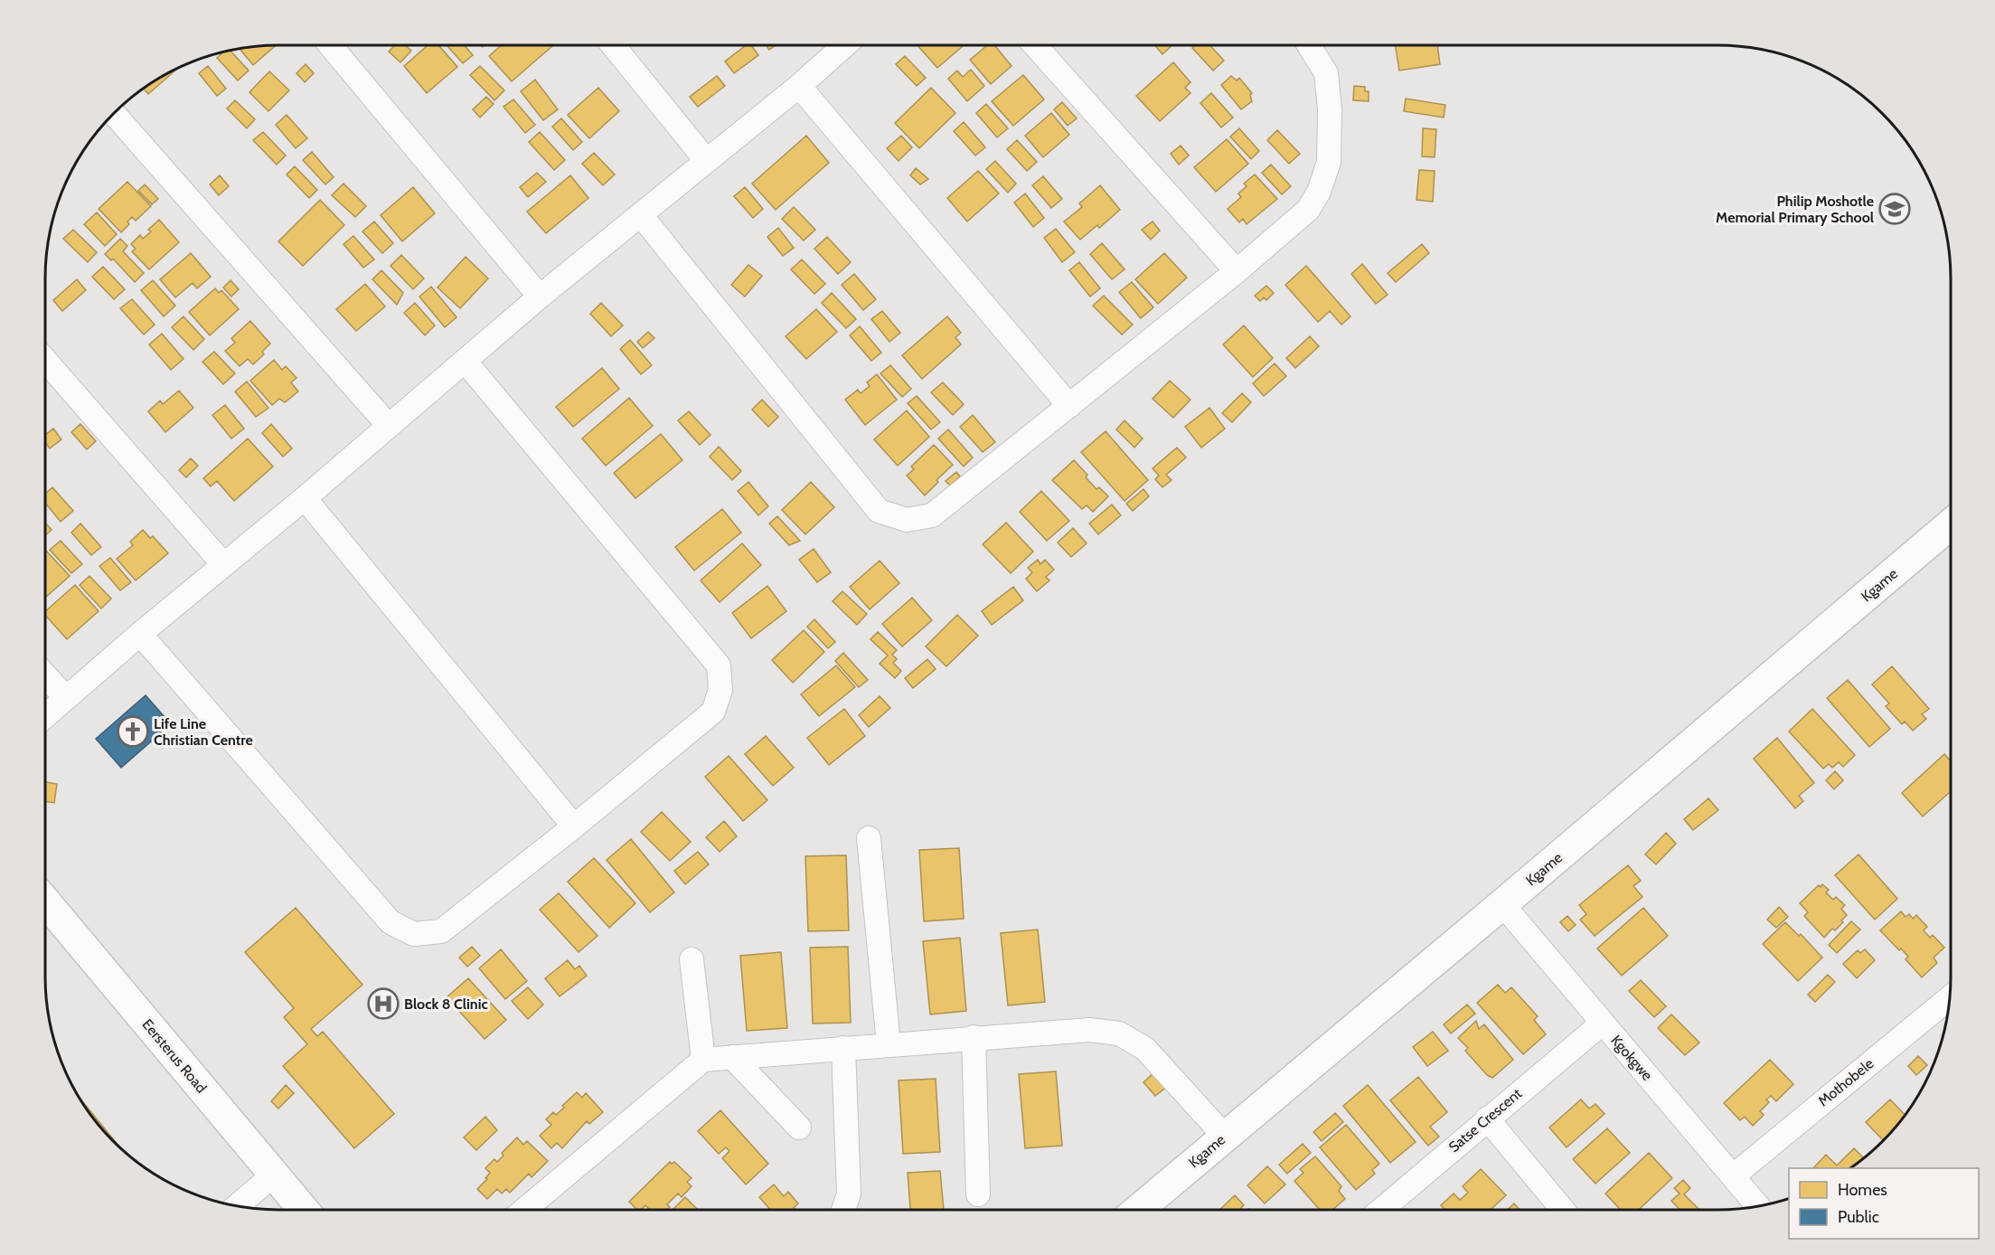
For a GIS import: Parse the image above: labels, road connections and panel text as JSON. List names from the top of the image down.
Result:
{
  "streets": {
    "street": [
      "Kgame",
      "Eersterus Road",
      "Kgokgwe",
      "Mothobele",
      "Satse Crescent"
    ]
  },
  "crossings": [
    ["Kgame", "Kgokgwe"],
    ["Kgokgwe", "Mothobele"],
    ["Kgokgwe", "Satse Crescent"]
  ],
  "places": {
    "school or university": ["Philip Moshotle Memorial Primary School"],
    "church": ["Life Line Christian Centre"],
    "hospital": ["Block 8 Clinic"]
  },
  "legend": ["Homes", "Public"]
}
